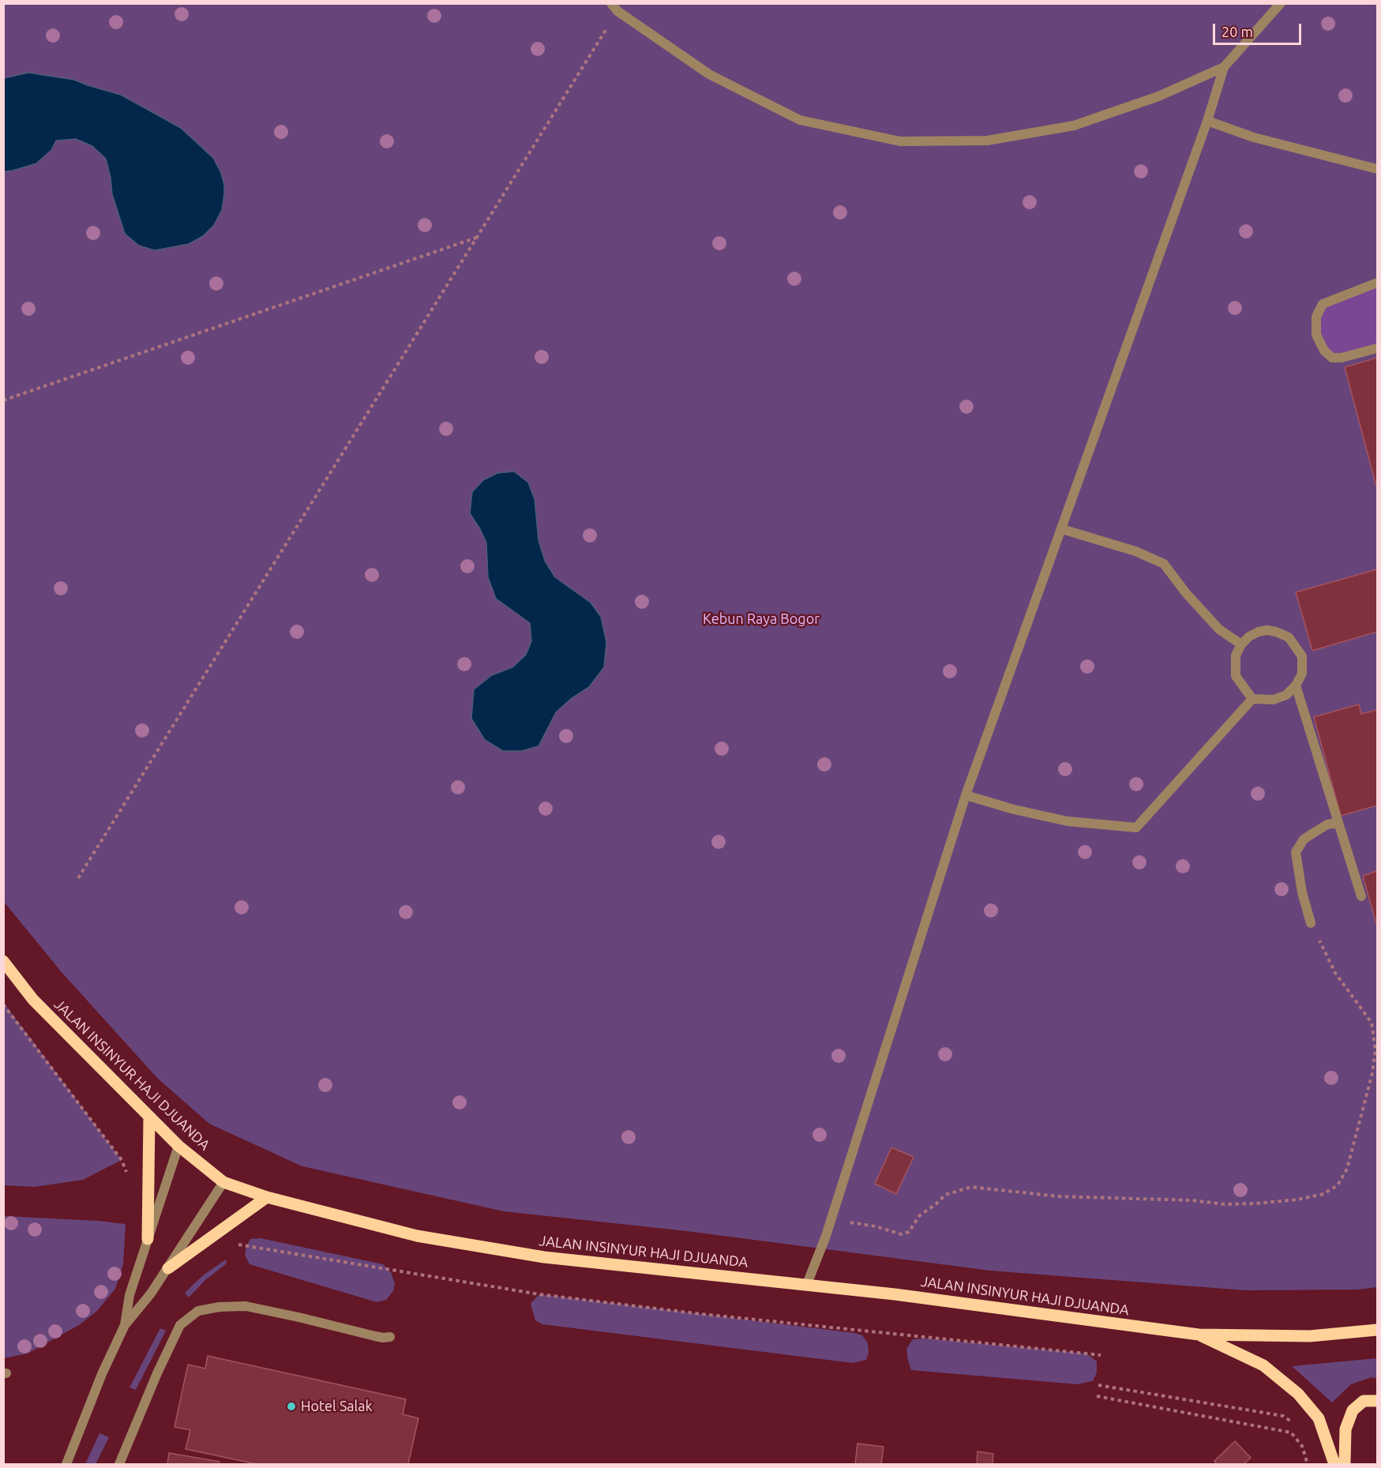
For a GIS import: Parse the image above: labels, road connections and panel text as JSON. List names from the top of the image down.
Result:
{
  "streets": {
    "main road": ["JALAN INSINYUR HAJI DJUANDA"]
  },
  "parks": ["Kebun Raya Bogor"],
  "places": ["Hotel Salak"],
  "scale_bar": "20 m"
}
